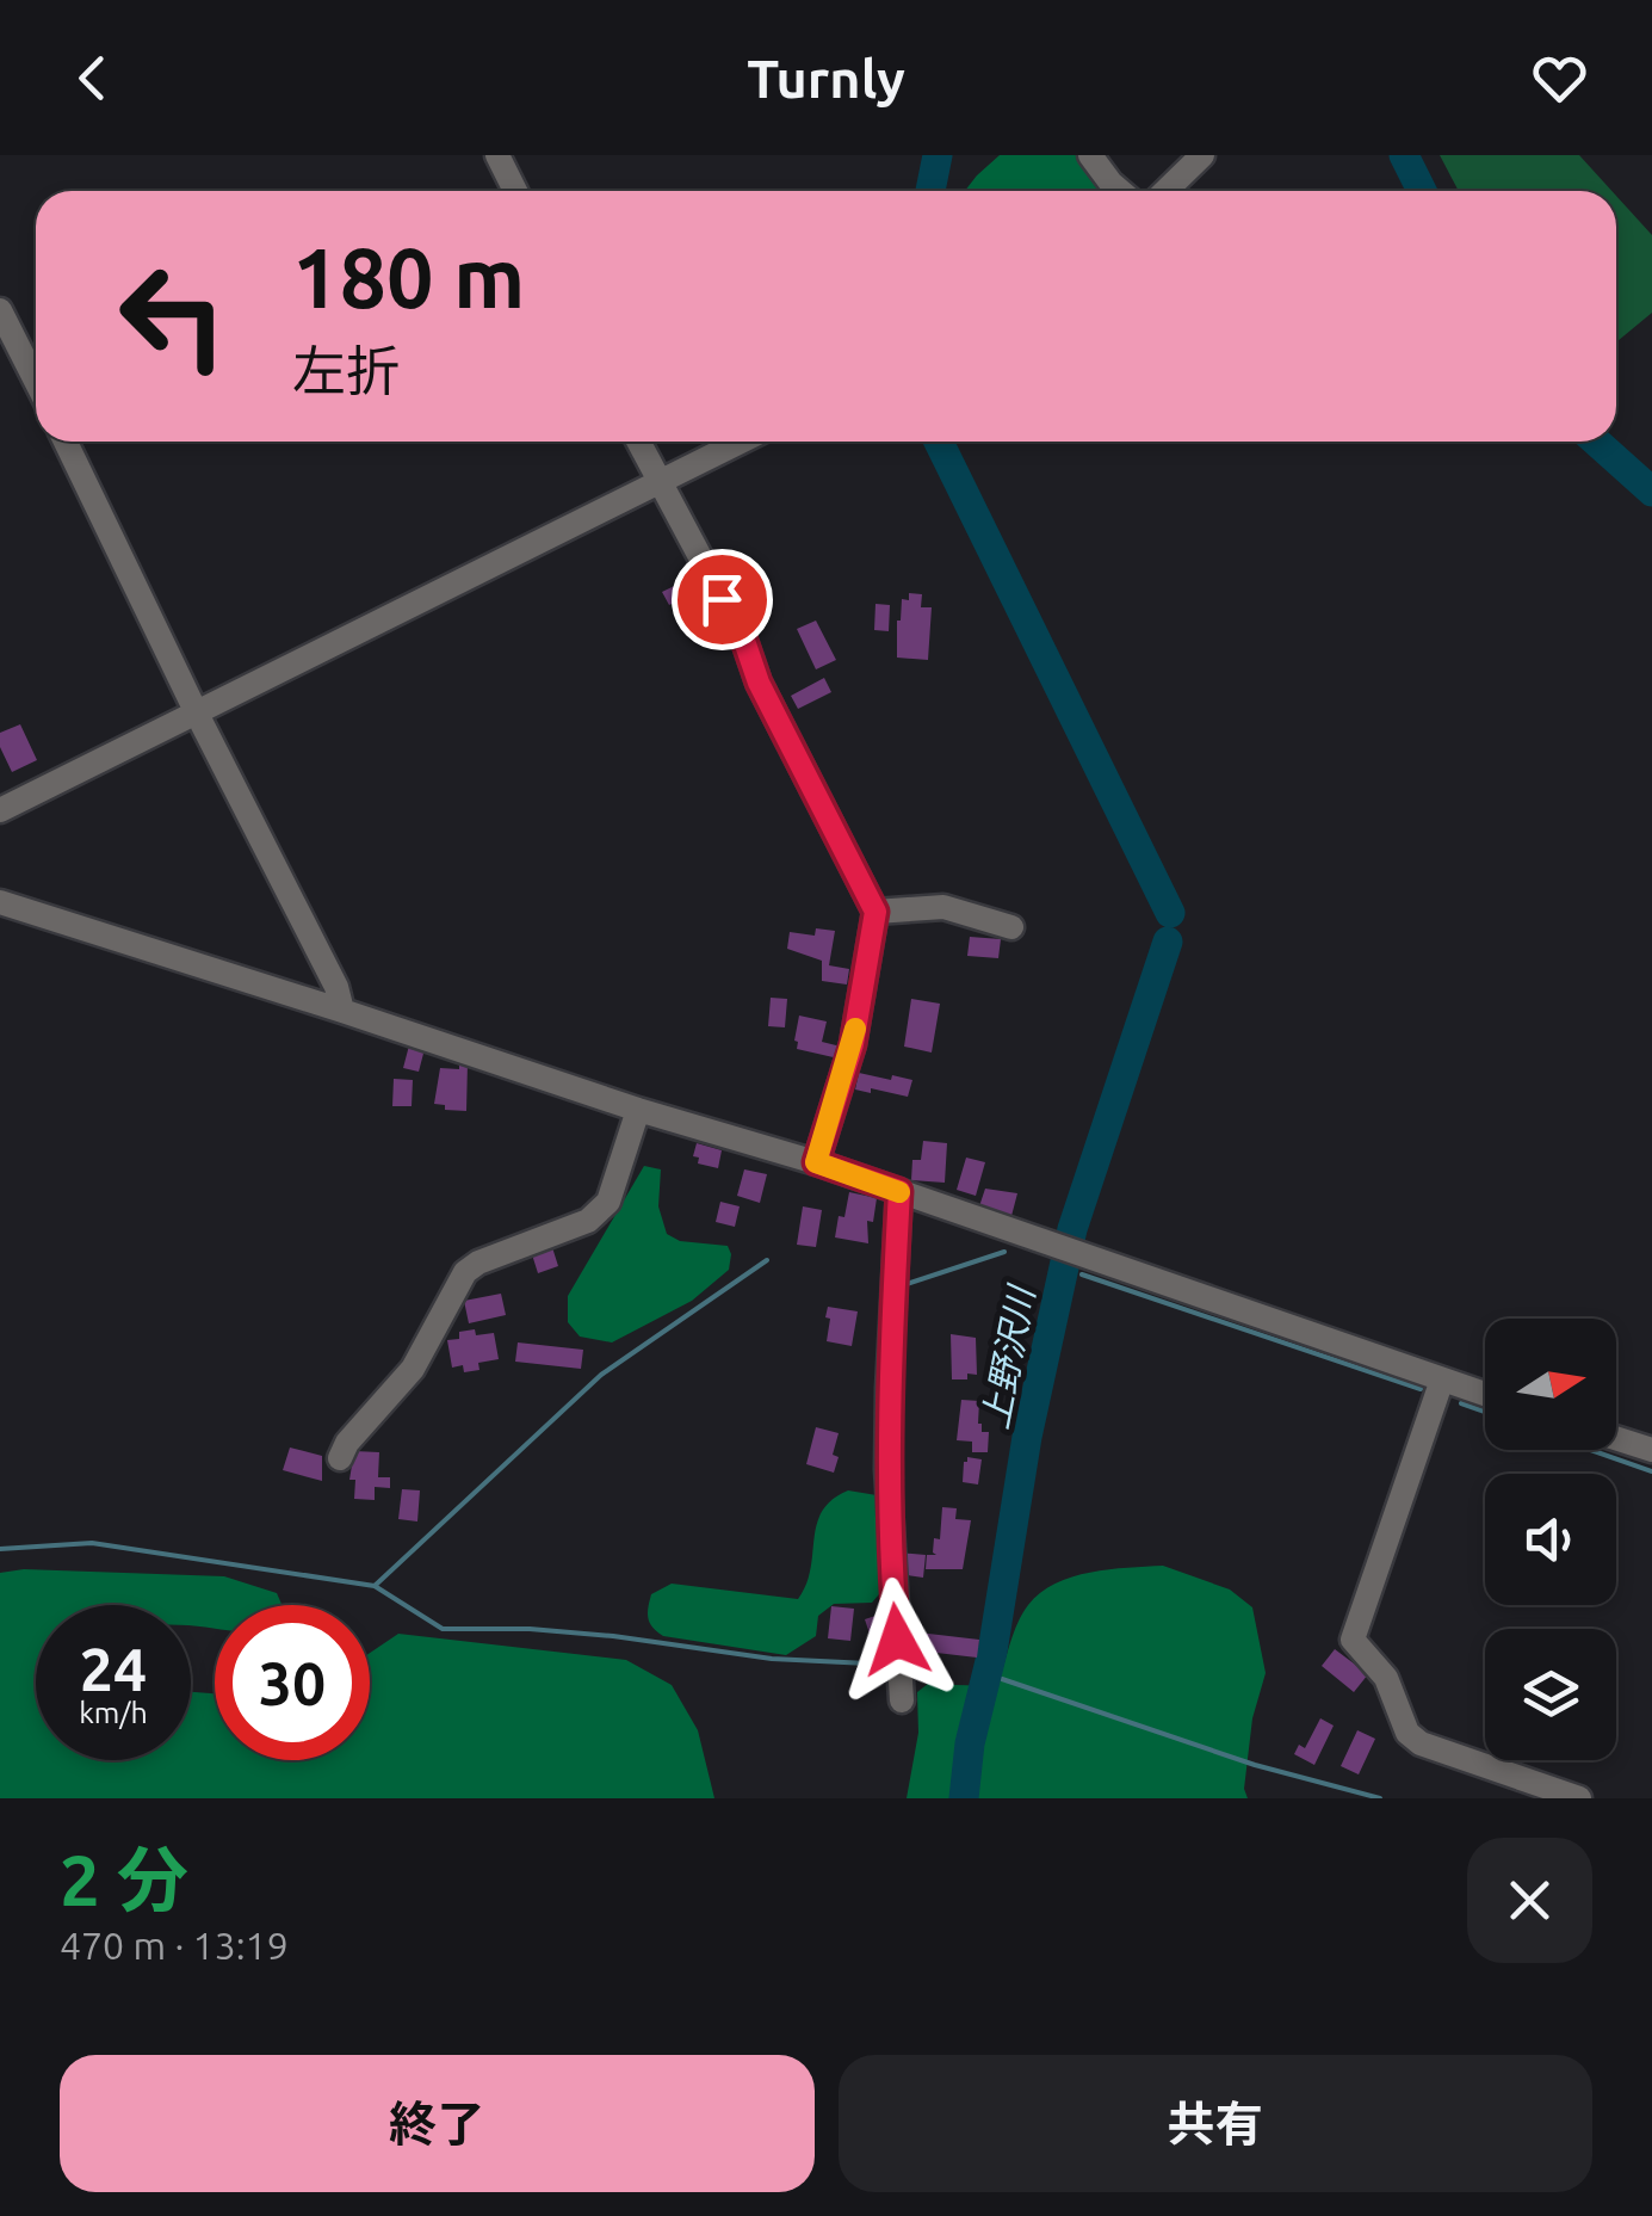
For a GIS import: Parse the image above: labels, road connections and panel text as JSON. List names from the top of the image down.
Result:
{
  "water": ["上野沢川"],
  "north": "right",
  "page": {
    "header": "Turnly",
    "turn": ["180 m", "左折"],
    "speed": "24 km/h",
    "limit": "30",
    "heading": ["2 分", "470 m · 13:19"],
    "buttons": ["終了", "共有"]
  }
}
